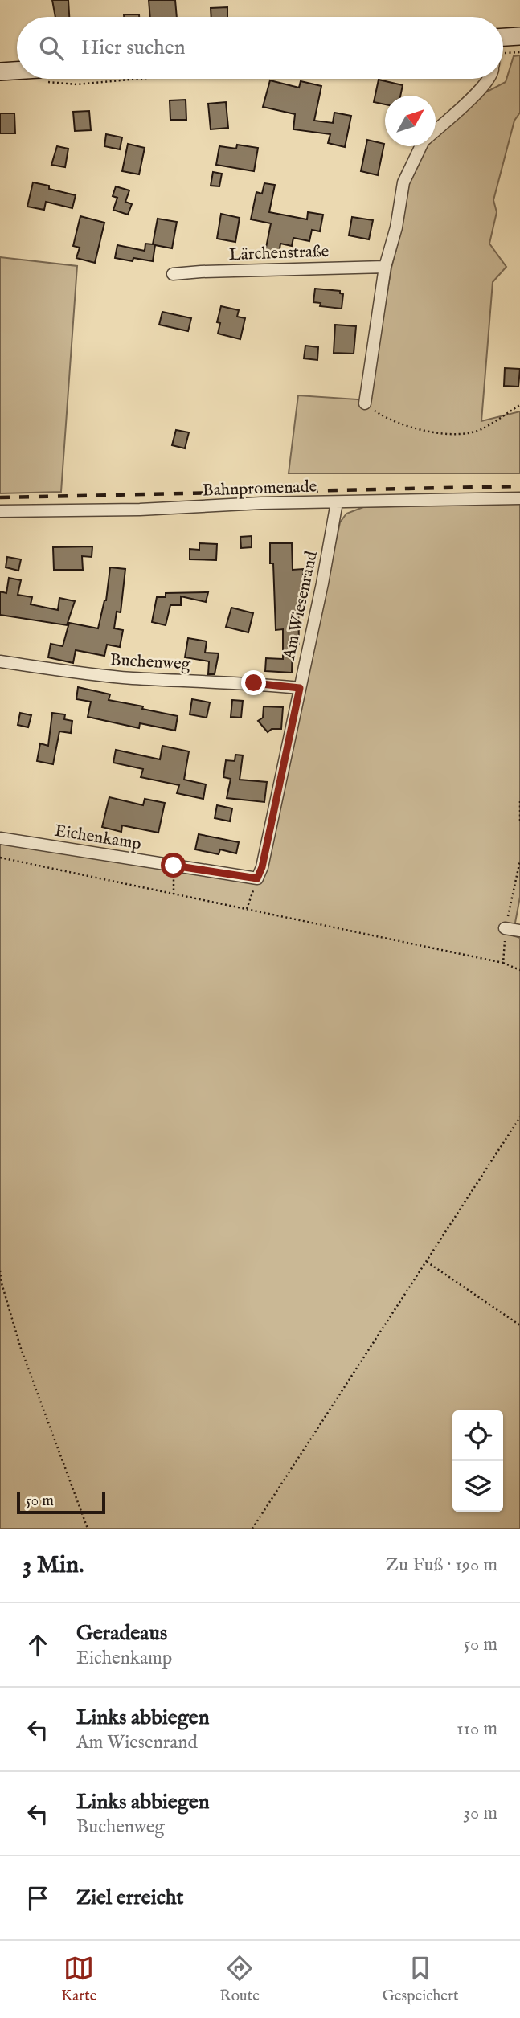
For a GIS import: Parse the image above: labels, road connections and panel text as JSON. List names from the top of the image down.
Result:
{
  "streets": {
    "street": [
      "Lärchenstraße",
      "Bahnpromenade",
      "Am Wiesenrand",
      "Buchenweg",
      "Eichenkamp"
    ]
  },
  "crossings": [
    ["Bahnpromenade", "Am Wiesenrand"],
    ["Am Wiesenrand", "Buchenweg"],
    ["Am Wiesenrand", "Eichenkamp"]
  ],
  "scale_bar": "50 m",
  "north": "top right",
  "page": {
    "search": "Hier suchen",
    "scale": "50 m",
    "heading": ["3 Min.", "Zu Fuß · 190 m"],
    "list": [
      ["Geradeaus", "Eichenkamp", "50 m"],
      ["Links abbiegen", "Am Wiesenrand", "110 m"],
      ["Links abbiegen", "Buchenweg", "30 m"],
      "Ziel erreicht"
    ],
    "nav": ["Karte", "Route", "Gespeichert"]
  }
}
